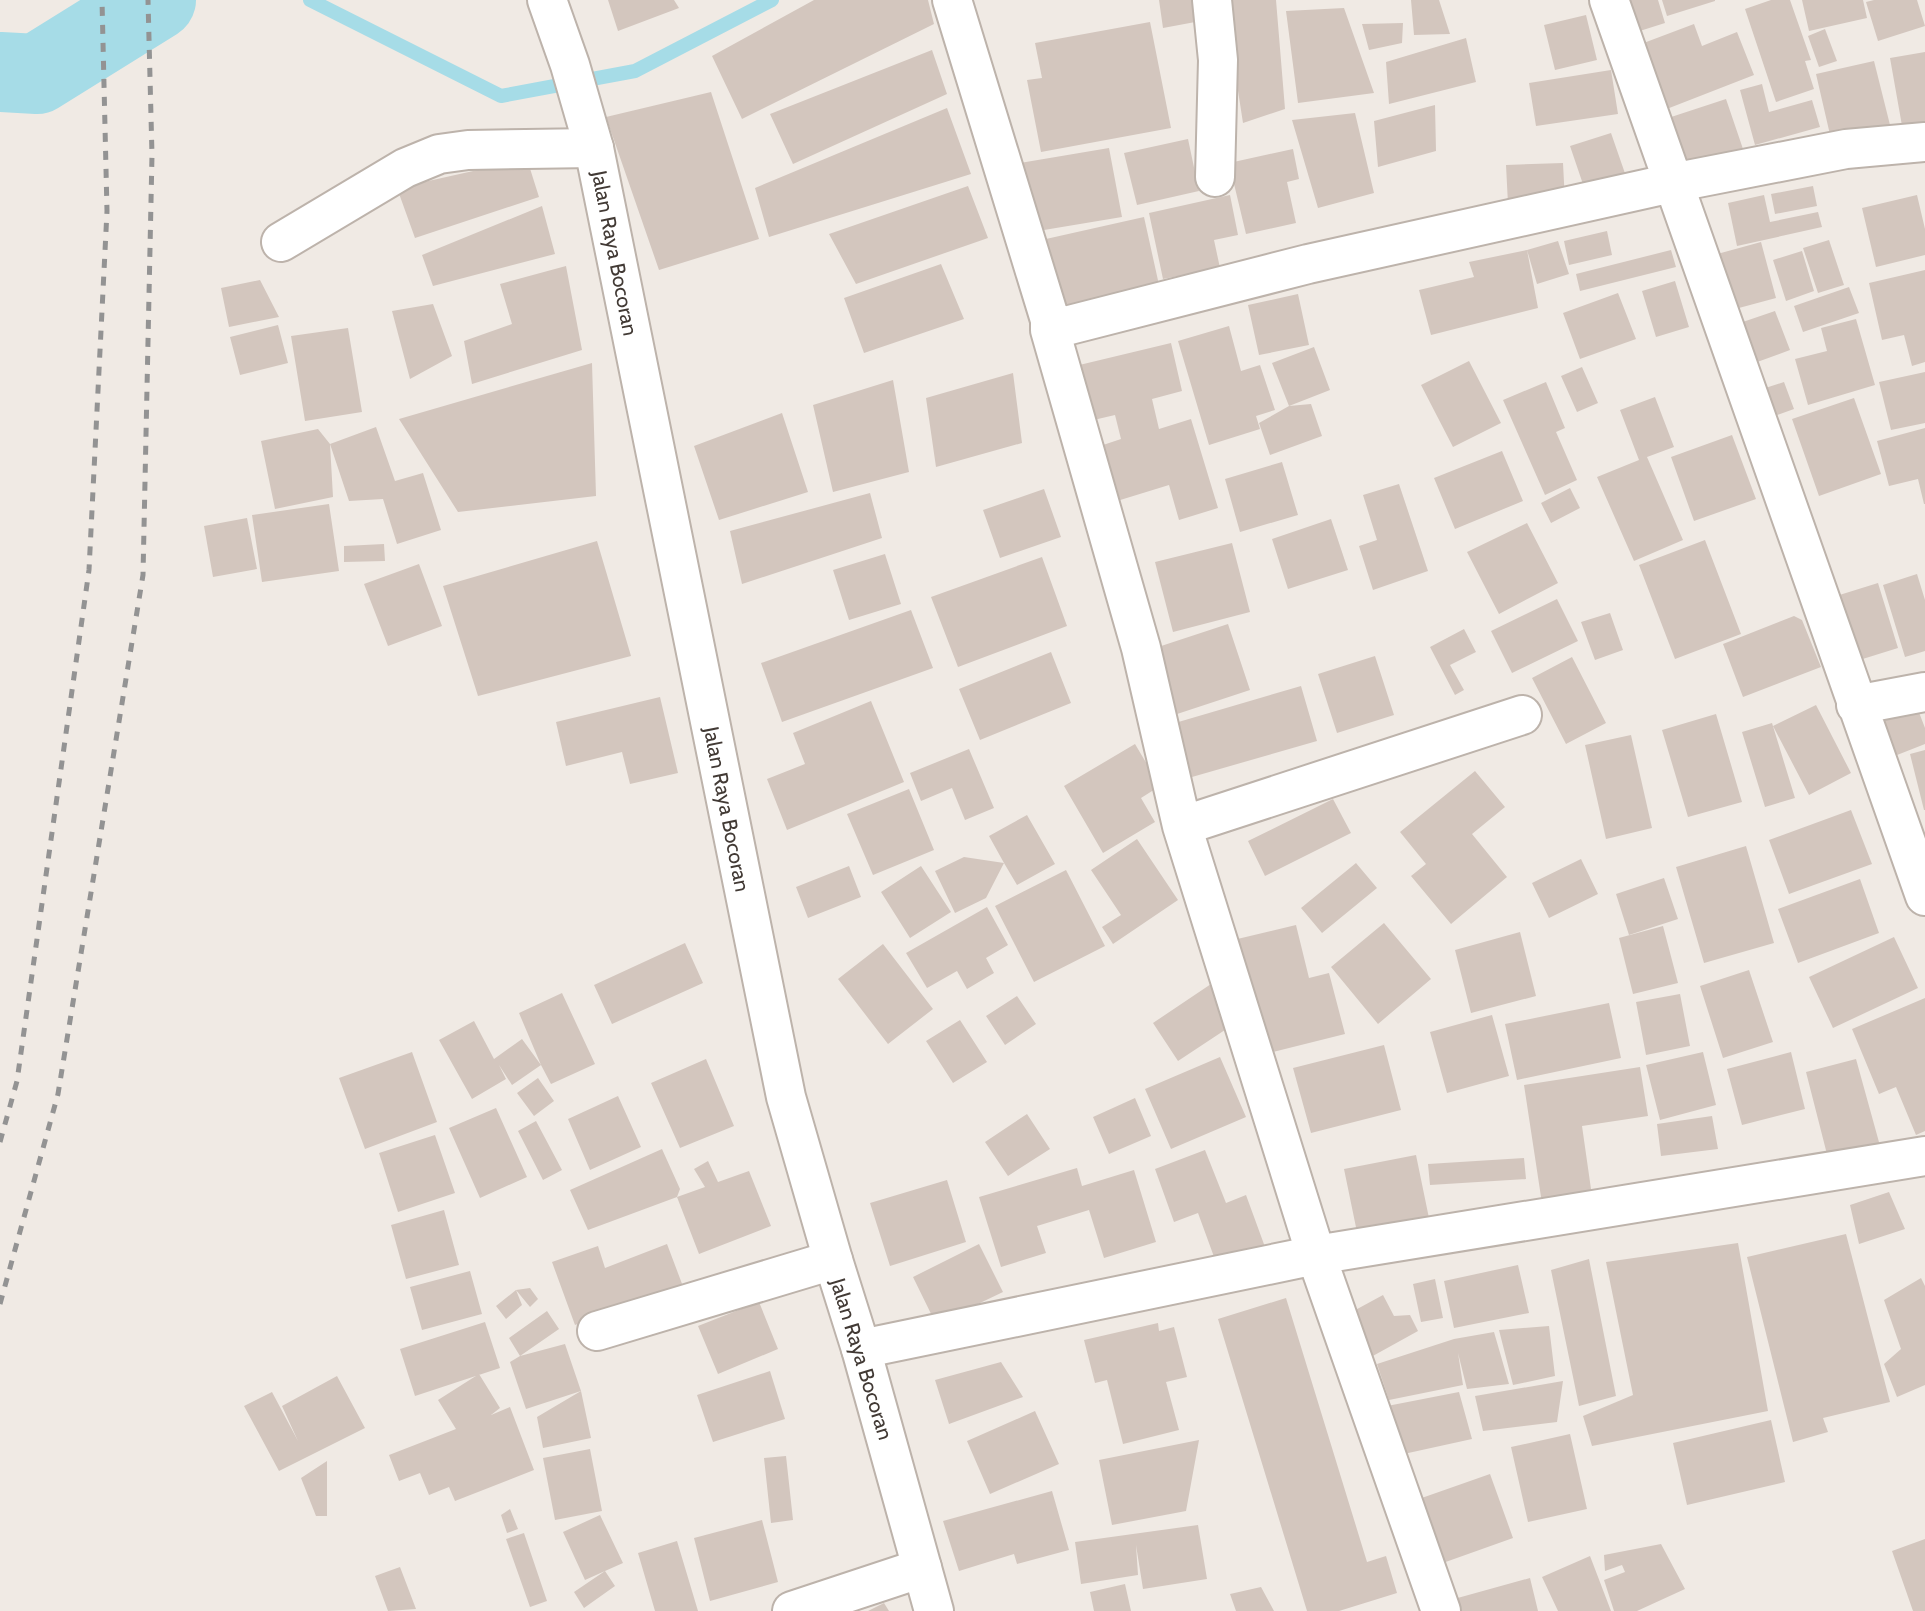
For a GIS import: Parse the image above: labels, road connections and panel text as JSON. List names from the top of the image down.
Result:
{
  "streets": {
    "street": ["Jalan Raya Bocoran"]
  }
}
